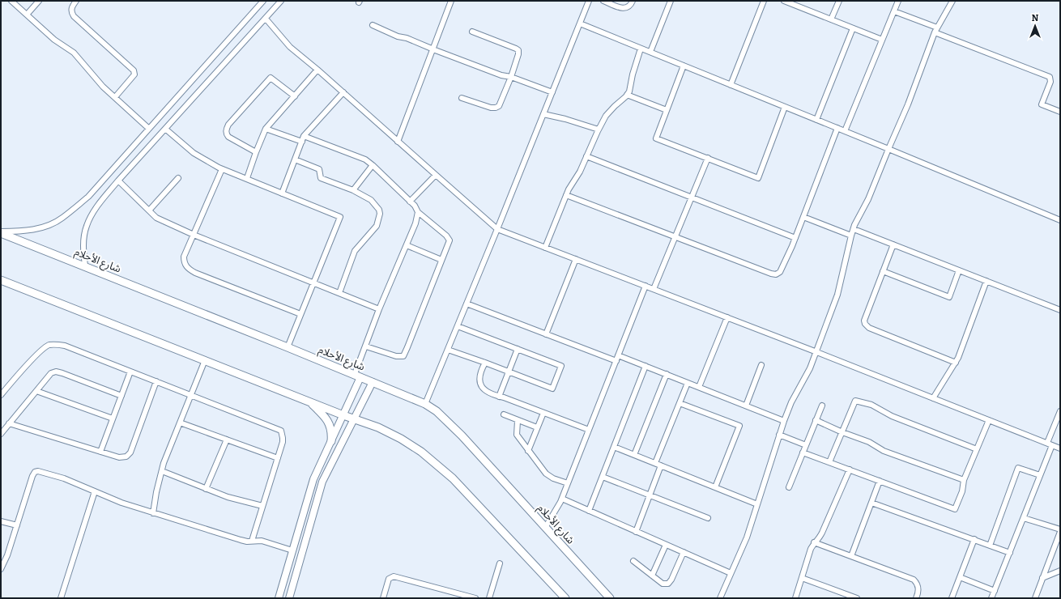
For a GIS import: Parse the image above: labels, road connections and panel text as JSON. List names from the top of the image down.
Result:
{
  "streets": {
    "main road": ["شارع الأحلام"]
  },
  "north": "top"
}
